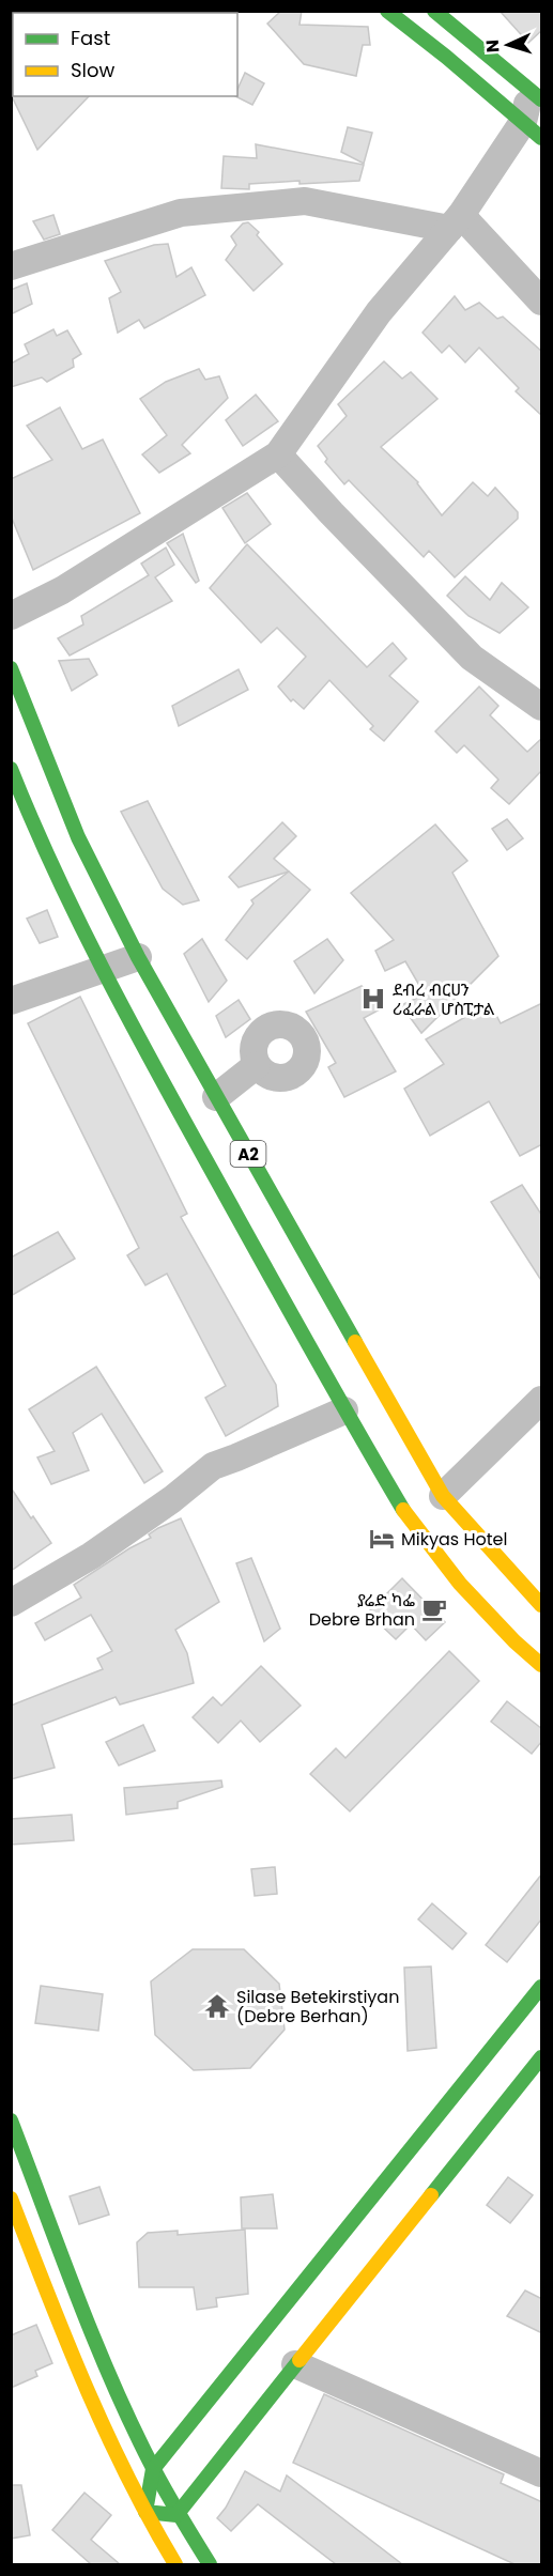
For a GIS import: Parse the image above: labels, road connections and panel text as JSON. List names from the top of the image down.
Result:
{
  "streets": {
    "main road": ["A2"]
  },
  "places": {
    "hospital": ["ደብረ ብርሀን ሪፈራል ሆስፒታል"],
    "hotel": ["Mikyas Hotel"],
    "cafe": ["ያሬድ ካፌ Debre Brhan"],
    "temple": ["Silase Betekirstiyan (Debre Berhan)"]
  },
  "legend": ["Fast", "Slow"],
  "north": "left"
}
